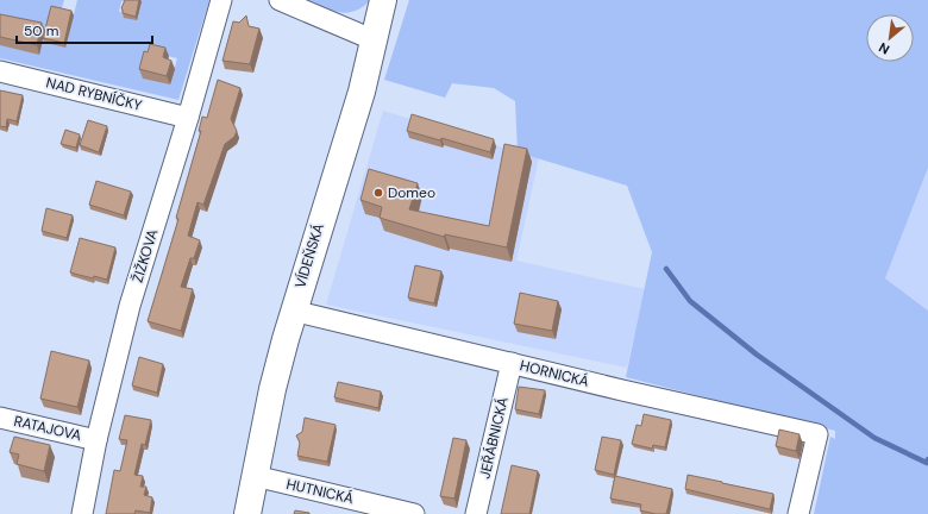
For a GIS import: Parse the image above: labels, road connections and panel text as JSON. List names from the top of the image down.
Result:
{
  "streets": {
    "main road": ["VÍDEŇSKÁ"],
    "street": [
      "NAD RYBNÍČKY",
      "ŽIŽKOVA",
      "HORNICKÁ",
      "RATAJOVA",
      "JEŘÁBNICKÁ",
      "HUTNICKÁ"
    ]
  },
  "crossings": [
    ["NAD RYBNÍČKY", "ŽIŽKOVA"],
    ["ŽIŽKOVA", "RATAJOVA"],
    ["VÍDEŇSKÁ", "HORNICKÁ"],
    ["VÍDEŇSKÁ", "HUTNICKÁ"],
    ["HORNICKÁ", "JEŘÁBNICKÁ"]
  ],
  "places": ["Domeo"],
  "scale_bar": "50 m",
  "north": "bottom left"
}
